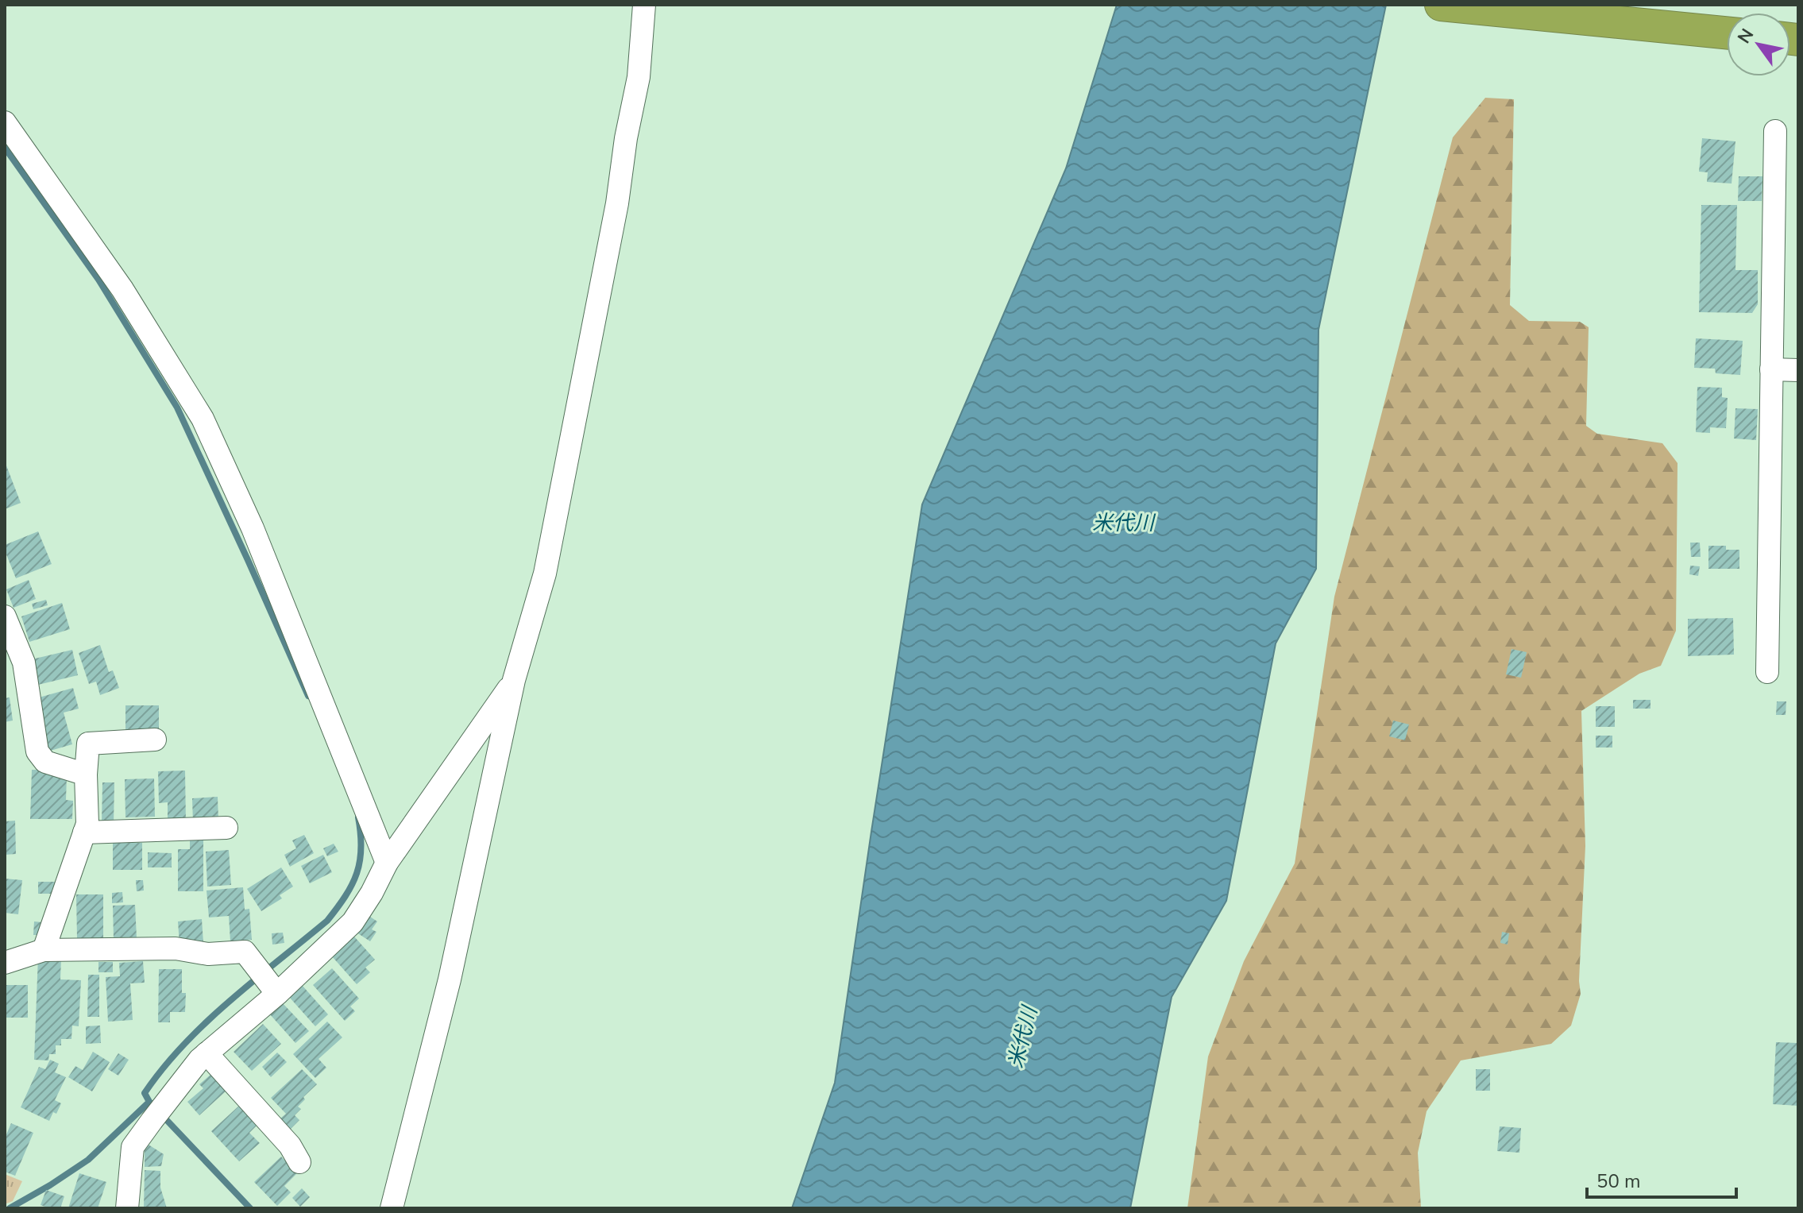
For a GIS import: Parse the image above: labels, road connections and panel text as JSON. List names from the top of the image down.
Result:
{
  "water": ["米代川"],
  "scale_bar": "50 m",
  "north": "top left"
}
